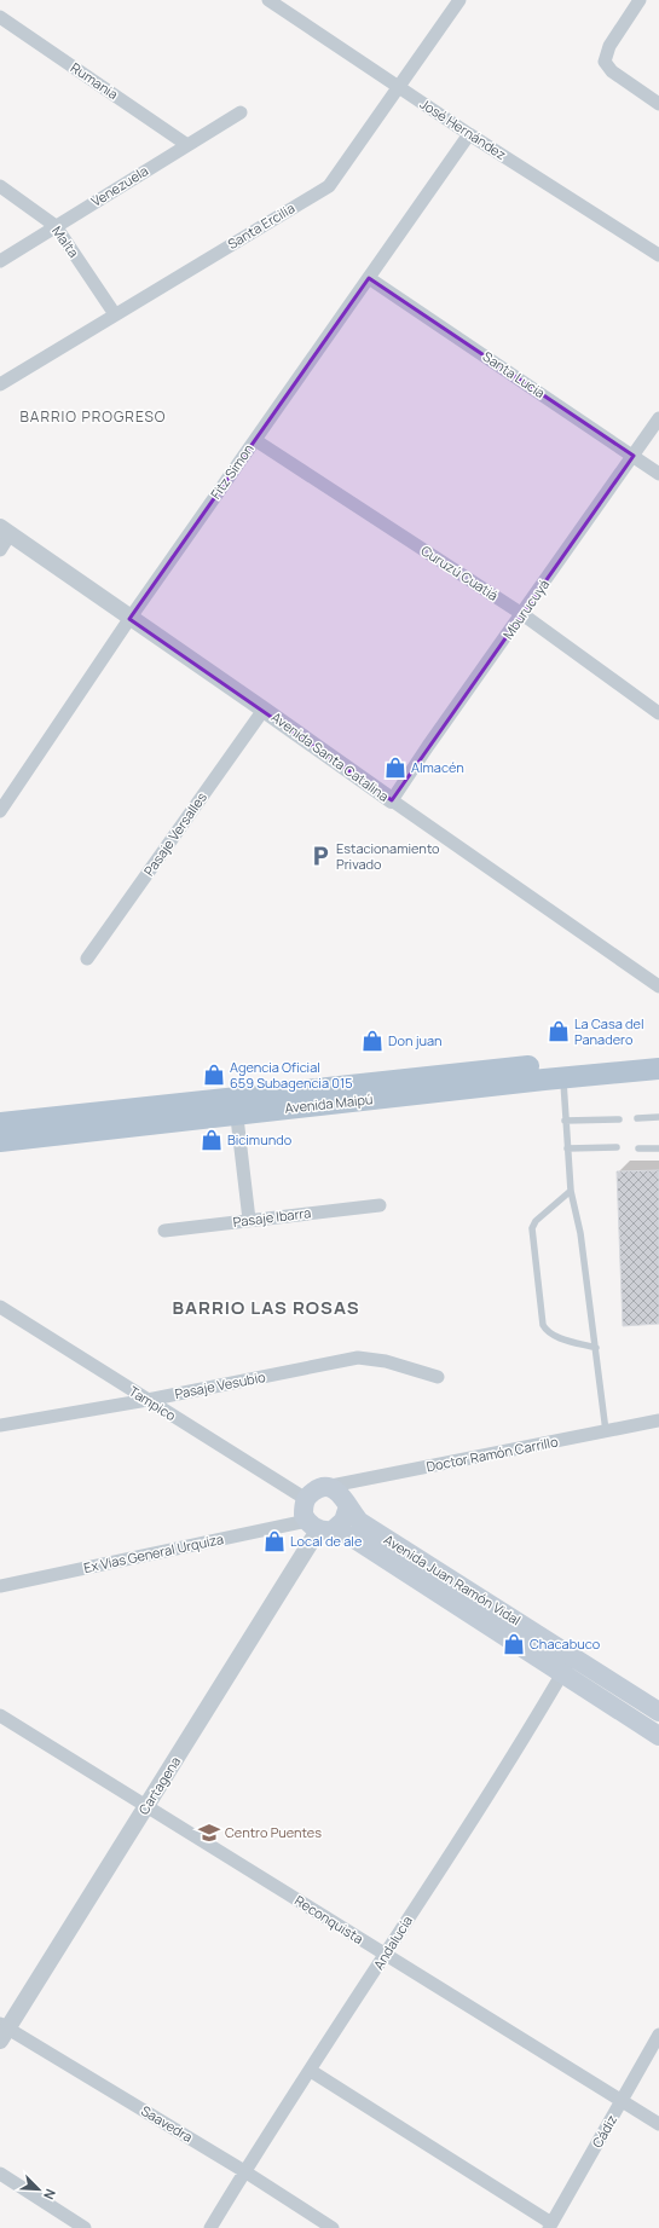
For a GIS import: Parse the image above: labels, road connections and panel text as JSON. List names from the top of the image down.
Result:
{
  "streets": {
    "main road": ["Avenida Maipú", "Avenida Juan Ramón Vidal"],
    "street": [
      "Rumania",
      "José Hernández",
      "Venezuela",
      "Santa Ercilia",
      "Malta",
      "Santa Lucia",
      "Fitz Simon",
      "Curuzú Cuatiá",
      "Mburucuyá",
      "Avenida Santa Catalina",
      "Pasaje Versalles",
      "Pasaje Ibarra",
      "Pasaje Vesubio",
      "Tampico",
      "Doctor Ramón Carrillo",
      "Ex Vias General Urquiza",
      "Cartagena",
      "Reconquista",
      "Andalucía",
      "Saavedra",
      "Cádiz"
    ]
  },
  "crossings": [
    ["Rumania", "Venezuela"],
    ["José Hernández", "Santa Ercilia"],
    ["José Hernández", "Fitz Simon"],
    ["Venezuela", "Malta"],
    ["Santa Ercilia", "Malta"],
    ["Santa Lucia", "Fitz Simon"],
    ["Santa Lucia", "Mburucuyá"],
    ["Fitz Simon", "Curuzú Cuatiá"],
    ["Fitz Simon", "Avenida Santa Catalina"],
    ["Curuzú Cuatiá", "Mburucuyá"],
    ["Mburucuyá", "Avenida Santa Catalina"],
    ["Avenida Santa Catalina", "Pasaje Versalles"],
    ["Pasaje Vesubio", "Tampico"],
    ["Tampico", "Doctor Ramón Carrillo"],
    ["Tampico", "Ex Vias General Urquiza"],
    ["Tampico", "Avenida Juan Ramón Vidal"],
    ["Tampico", "Cartagena"],
    ["Doctor Ramón Carrillo", "Ex Vias General Urquiza"],
    ["Doctor Ramón Carrillo", "Avenida Juan Ramón Vidal"],
    ["Doctor Ramón Carrillo", "Cartagena"],
    ["Ex Vias General Urquiza", "Avenida Juan Ramón Vidal"],
    ["Ex Vias General Urquiza", "Cartagena"],
    ["Avenida Juan Ramón Vidal", "Cartagena"],
    ["Avenida Juan Ramón Vidal", "Andalucía"],
    ["Cartagena", "Reconquista"],
    ["Cartagena", "Saavedra"],
    ["Reconquista", "Andalucía"],
    ["Reconquista", "Cádiz"],
    ["Andalucía", "Saavedra"]
  ],
  "districts": ["BARRIO PROGRESO", "BARRIO LAS ROSAS"],
  "places": {
    "shop": [
      "Almacén",
      "La Casa del Panadero",
      "Don juan",
      "Agencia Oficial 659 Subagencia 015",
      "Bicimundo",
      "Local de ale",
      "Chacabuco"
    ],
    "parking": ["Estacionamiento Privado"],
    "school or university": ["Centro Puentes"]
  },
  "north": "bottom right"
}
